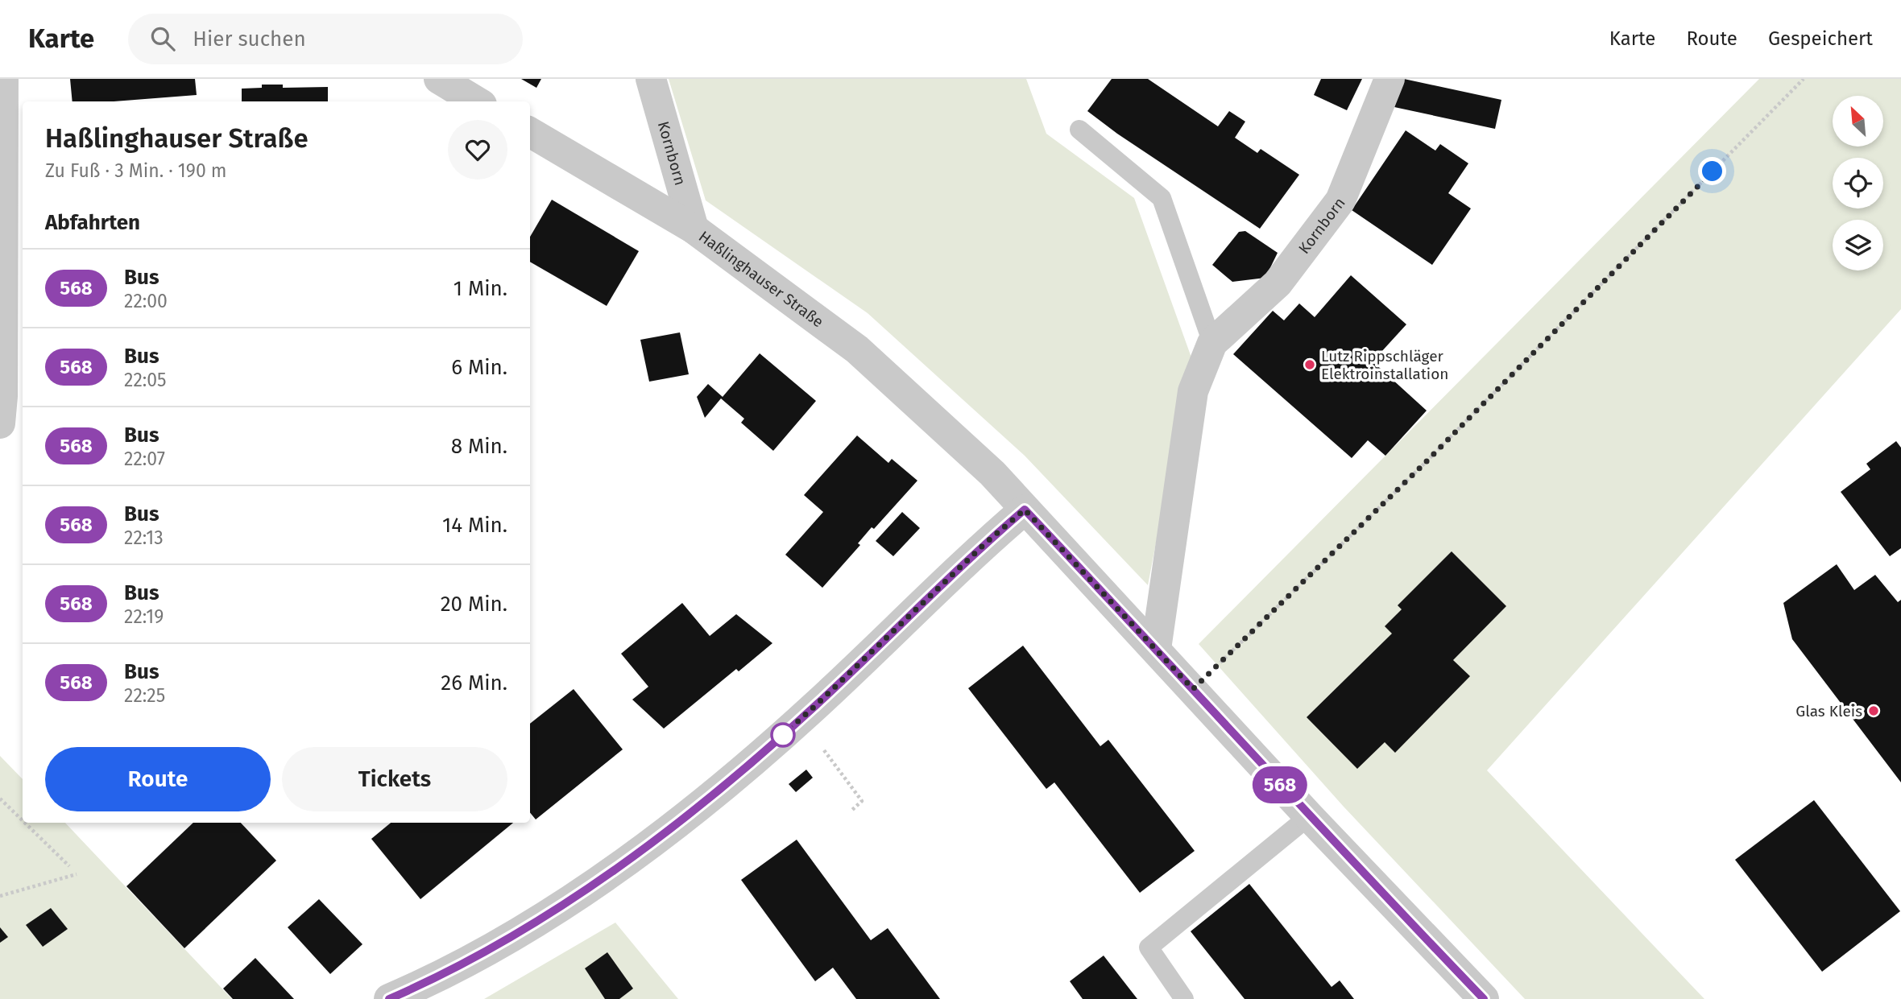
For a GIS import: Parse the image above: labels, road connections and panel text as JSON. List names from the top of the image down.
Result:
{
  "streets": {
    "street": ["Kornborn", "Haßlinghauser Straße"]
  },
  "crossings": [
    ["Kornborn", "Haßlinghauser Straße"]
  ],
  "places": ["Lutz Rippschläger Elektroinstallation", "Glas Kleis"],
  "lines": ["bus line 568"],
  "north": "top left",
  "page": {
    "header": "Karte",
    "search": "Hier suchen",
    "nav": ["Karte", "Route", "Gespeichert"],
    "on_map": "568",
    "heading": [
      ["Haßlinghauser Straße", "Zu Fuß · 3 Min. · 190 m"],
      "Abfahrten"
    ],
    "list": [
      {
        "mark": "568",
        "name": "Bus",
        "note": "22:00",
        "value": "1 Min."
      },
      {
        "mark": "568",
        "name": "Bus",
        "note": "22:05",
        "value": "6 Min."
      },
      {
        "mark": "568",
        "name": "Bus",
        "note": "22:07",
        "value": "8 Min."
      },
      {
        "mark": "568",
        "name": "Bus",
        "note": "22:13",
        "value": "14 Min."
      },
      {
        "mark": "568",
        "name": "Bus",
        "note": "22:19",
        "value": "20 Min."
      },
      {
        "mark": "568",
        "name": "Bus",
        "note": "22:25",
        "value": "26 Min."
      }
    ],
    "buttons": ["Route", "Tickets"]
  }
}
